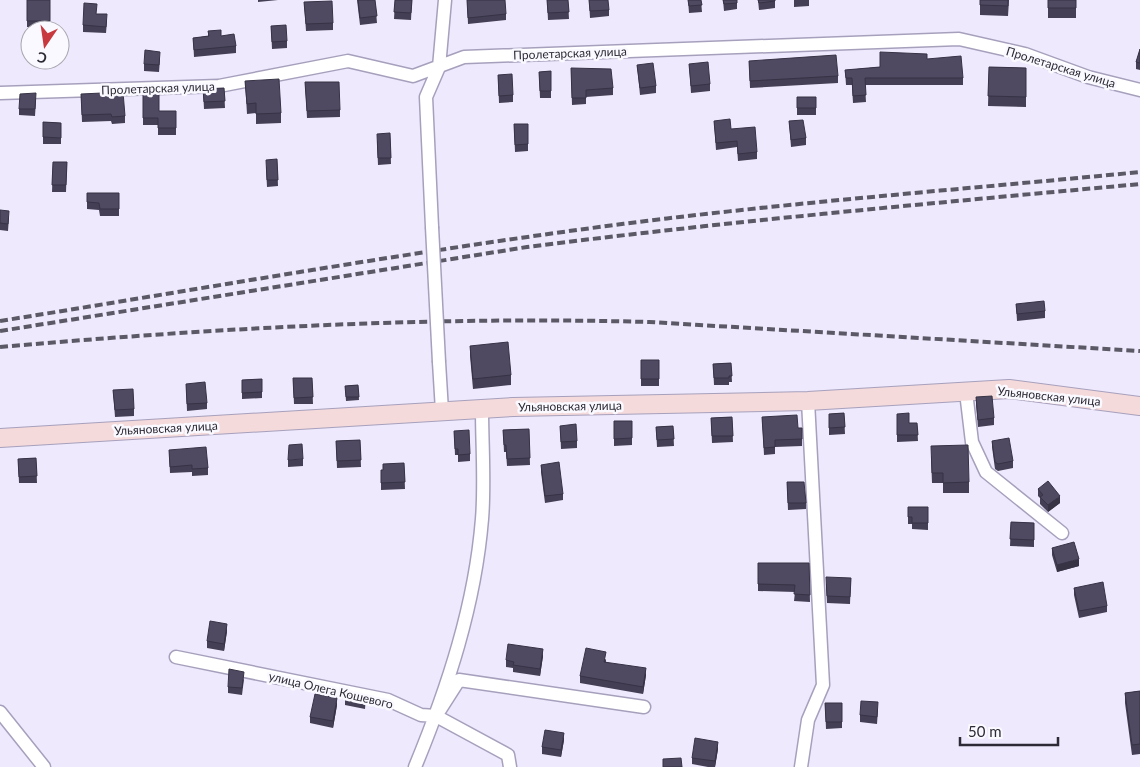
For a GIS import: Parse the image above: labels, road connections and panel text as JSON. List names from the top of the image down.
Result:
{
  "streets": {
    "main road": ["Ульяновская улица"],
    "street": ["Пролетарская улица", "улица Олега Кошевого"]
  },
  "scale_bar": "50 m",
  "north": "bottom"
}
